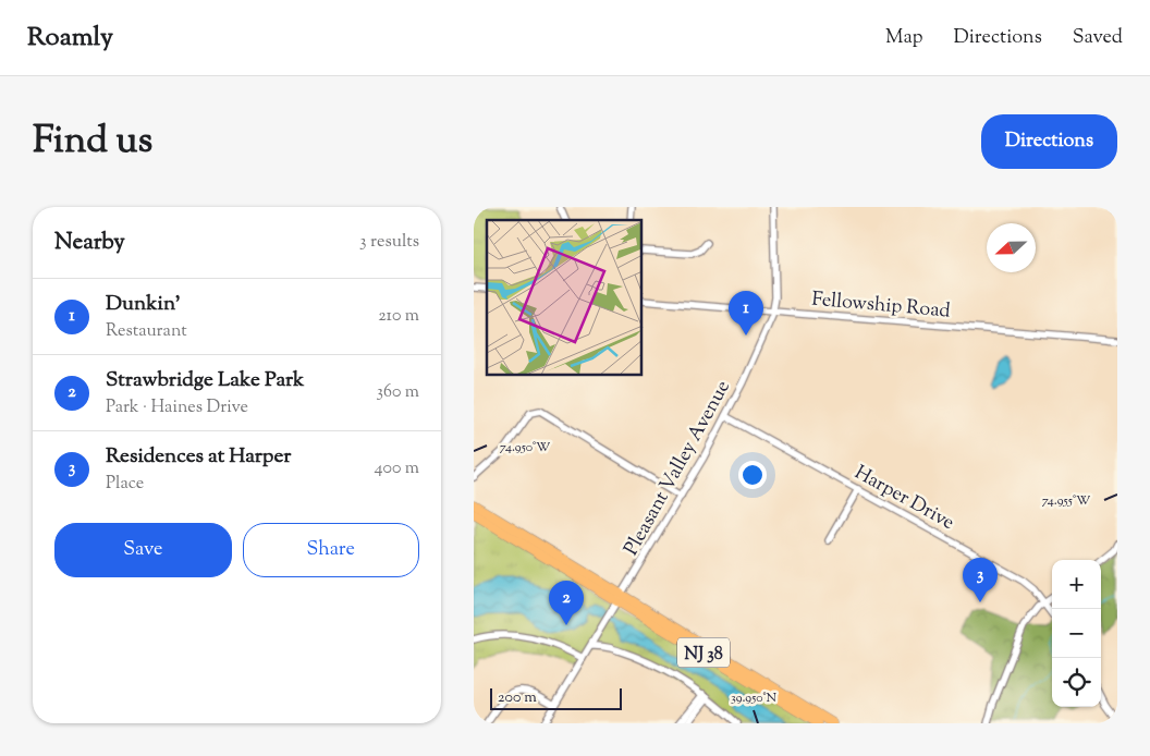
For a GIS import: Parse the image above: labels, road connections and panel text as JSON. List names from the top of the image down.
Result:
{
  "streets": {
    "highway": ["NJ 38"],
    "street": ["Fellowship Road", "Pleasant Valley Avenue", "Harper Drive"]
  },
  "crossings": [
    ["Fellowship Road", "Pleasant Valley Avenue"],
    ["Pleasant Valley Avenue", "Harper Drive"],
    ["Pleasant Valley Avenue", "NJ 38"]
  ],
  "scale_bar": "200 m",
  "north": "left",
  "page": {
    "header": "Roamly",
    "nav": ["Map", "Directions", "Saved"],
    "title": "Find us",
    "buttons": [
      "Directions",
      ["Save", "Share"]
    ],
    "heading": ["Nearby", "3 results"],
    "list": [
      {
        "mark": "1",
        "name": "Dunkin'",
        "note": "Restaurant",
        "value": "210 m"
      },
      {
        "mark": "2",
        "name": "Strawbridge Lake Park",
        "note": "Park · Haines Drive",
        "value": "360 m"
      },
      {
        "mark": "3",
        "name": "Residences at Harper",
        "note": "Place",
        "value": "400 m"
      }
    ],
    "pins": ["1", "3", "2"],
    "map_buttons": ["+", "−"],
    "scale": "200 m"
  },
  "coordinates": ["74.950°W", "74.955°W", "39.950°N"]
}
